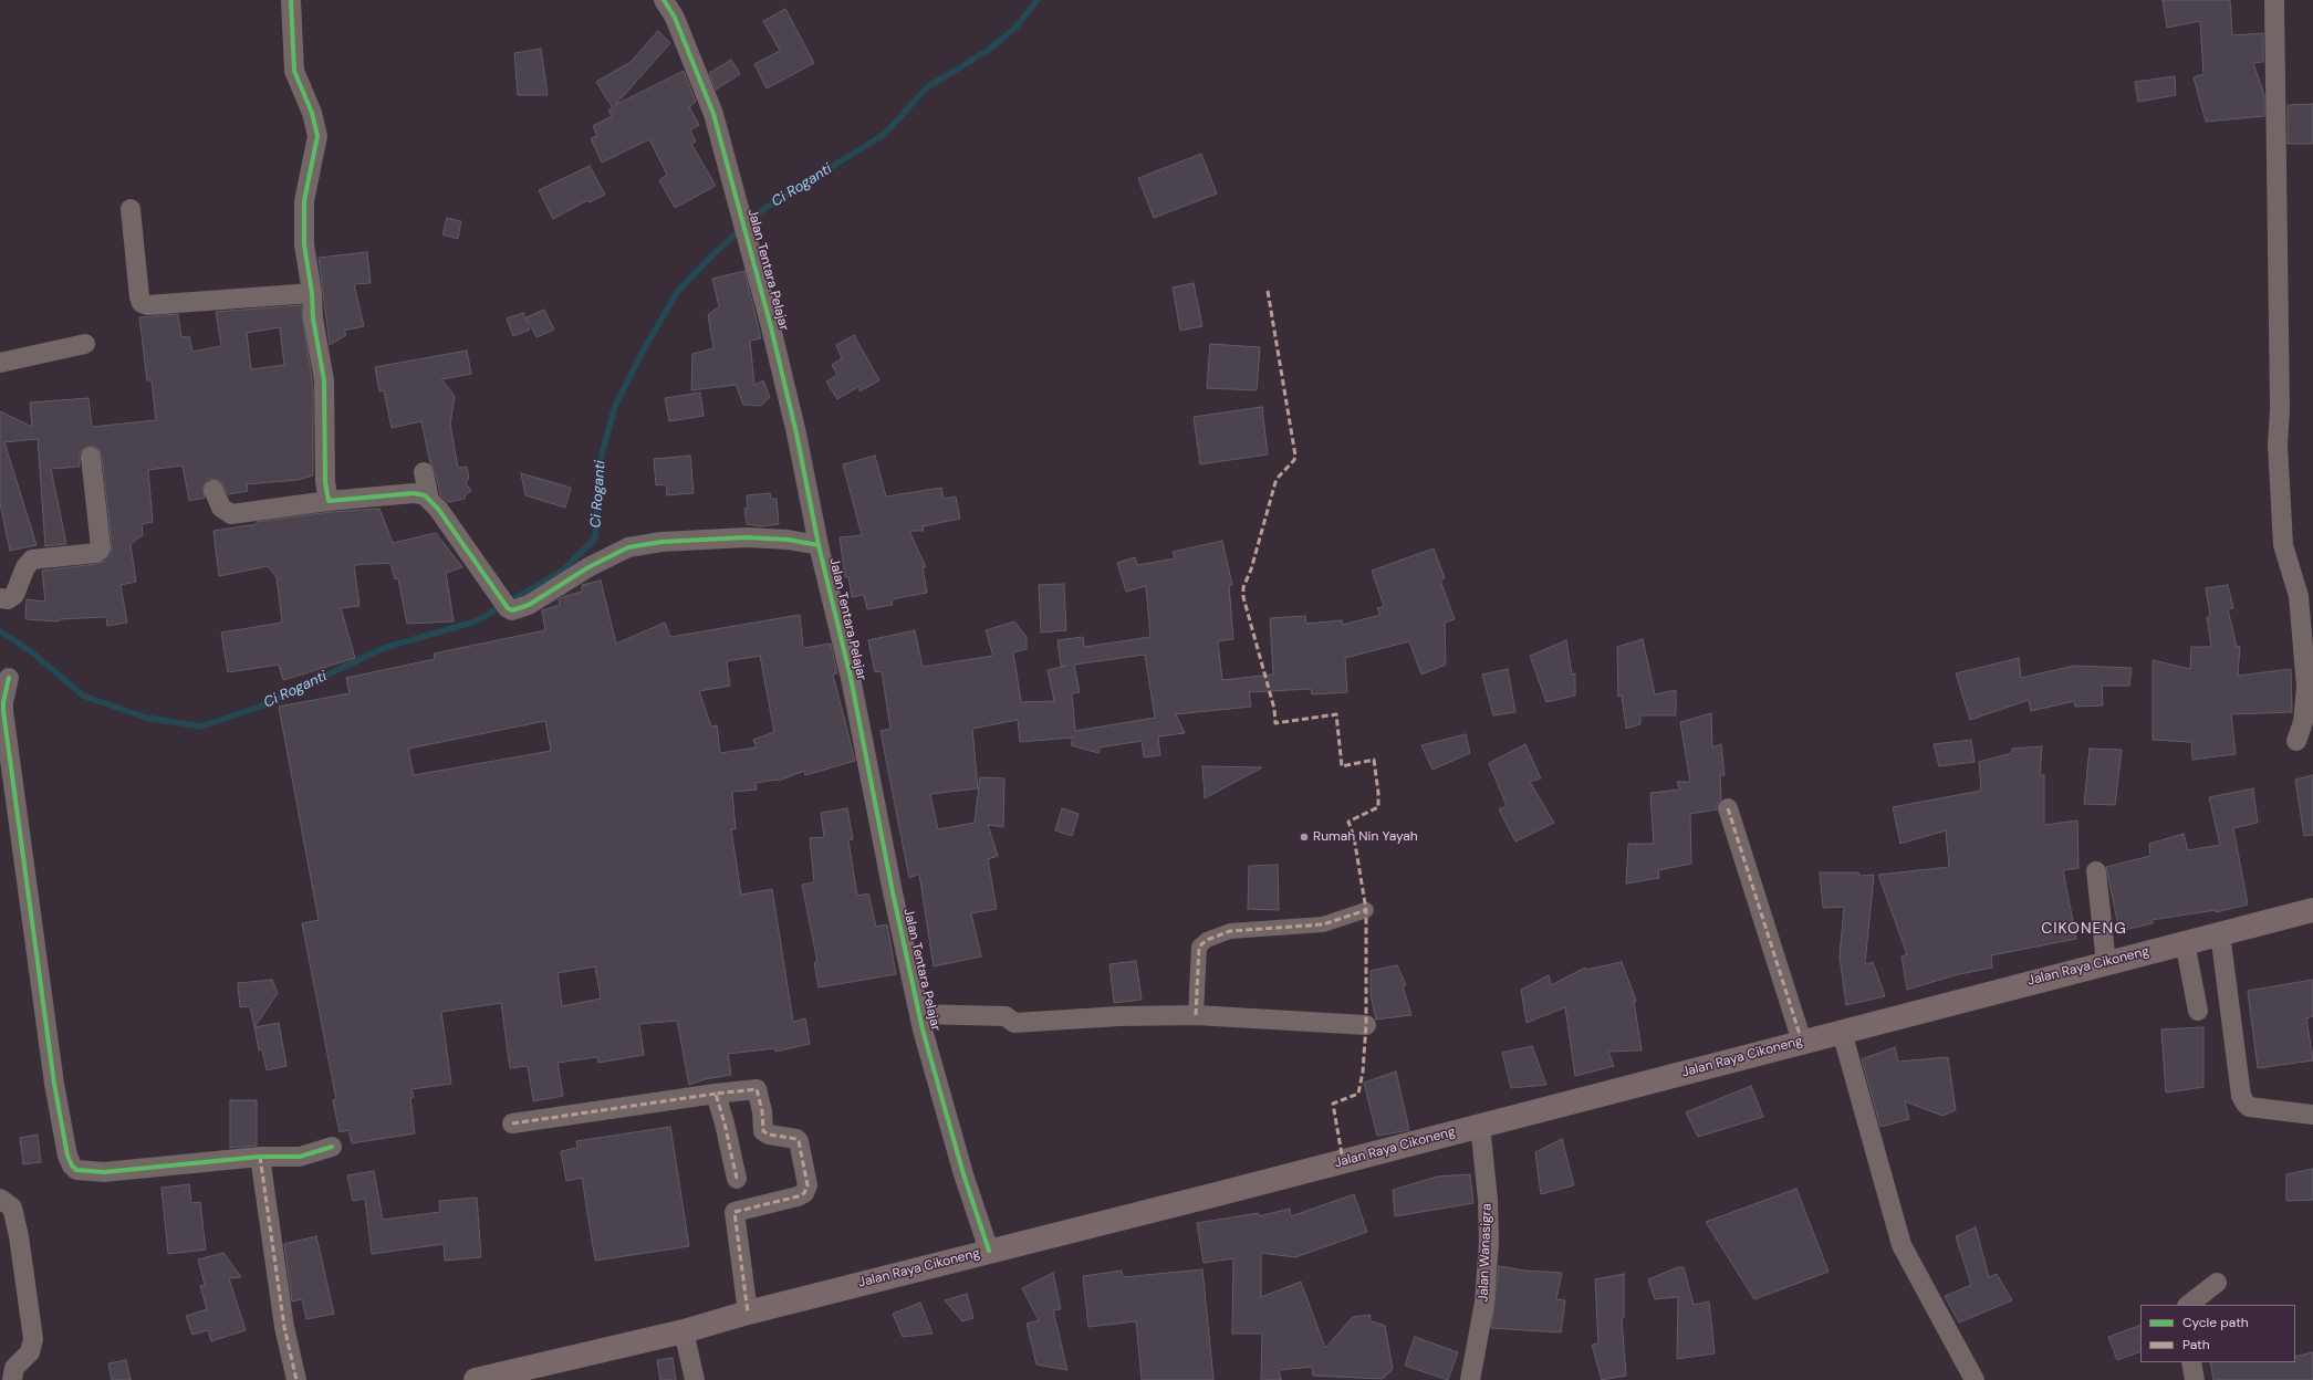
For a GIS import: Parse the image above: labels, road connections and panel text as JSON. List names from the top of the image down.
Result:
{
  "streets": {
    "highway": ["Jalan Raya Cikoneng"],
    "street": ["Jalan Tentara Pelajar", "Jalan Wanasigra"]
  },
  "crossings": [
    ["Jalan Tentara Pelajar", "Jalan Raya Cikoneng"],
    ["Jalan Raya Cikoneng", "Jalan Wanasigra"]
  ],
  "districts": ["CIKONENG"],
  "water": ["Ci Roganti"],
  "places": ["Rumah Nin Yayah"],
  "legend": ["Cycle path", "Path"]
}
